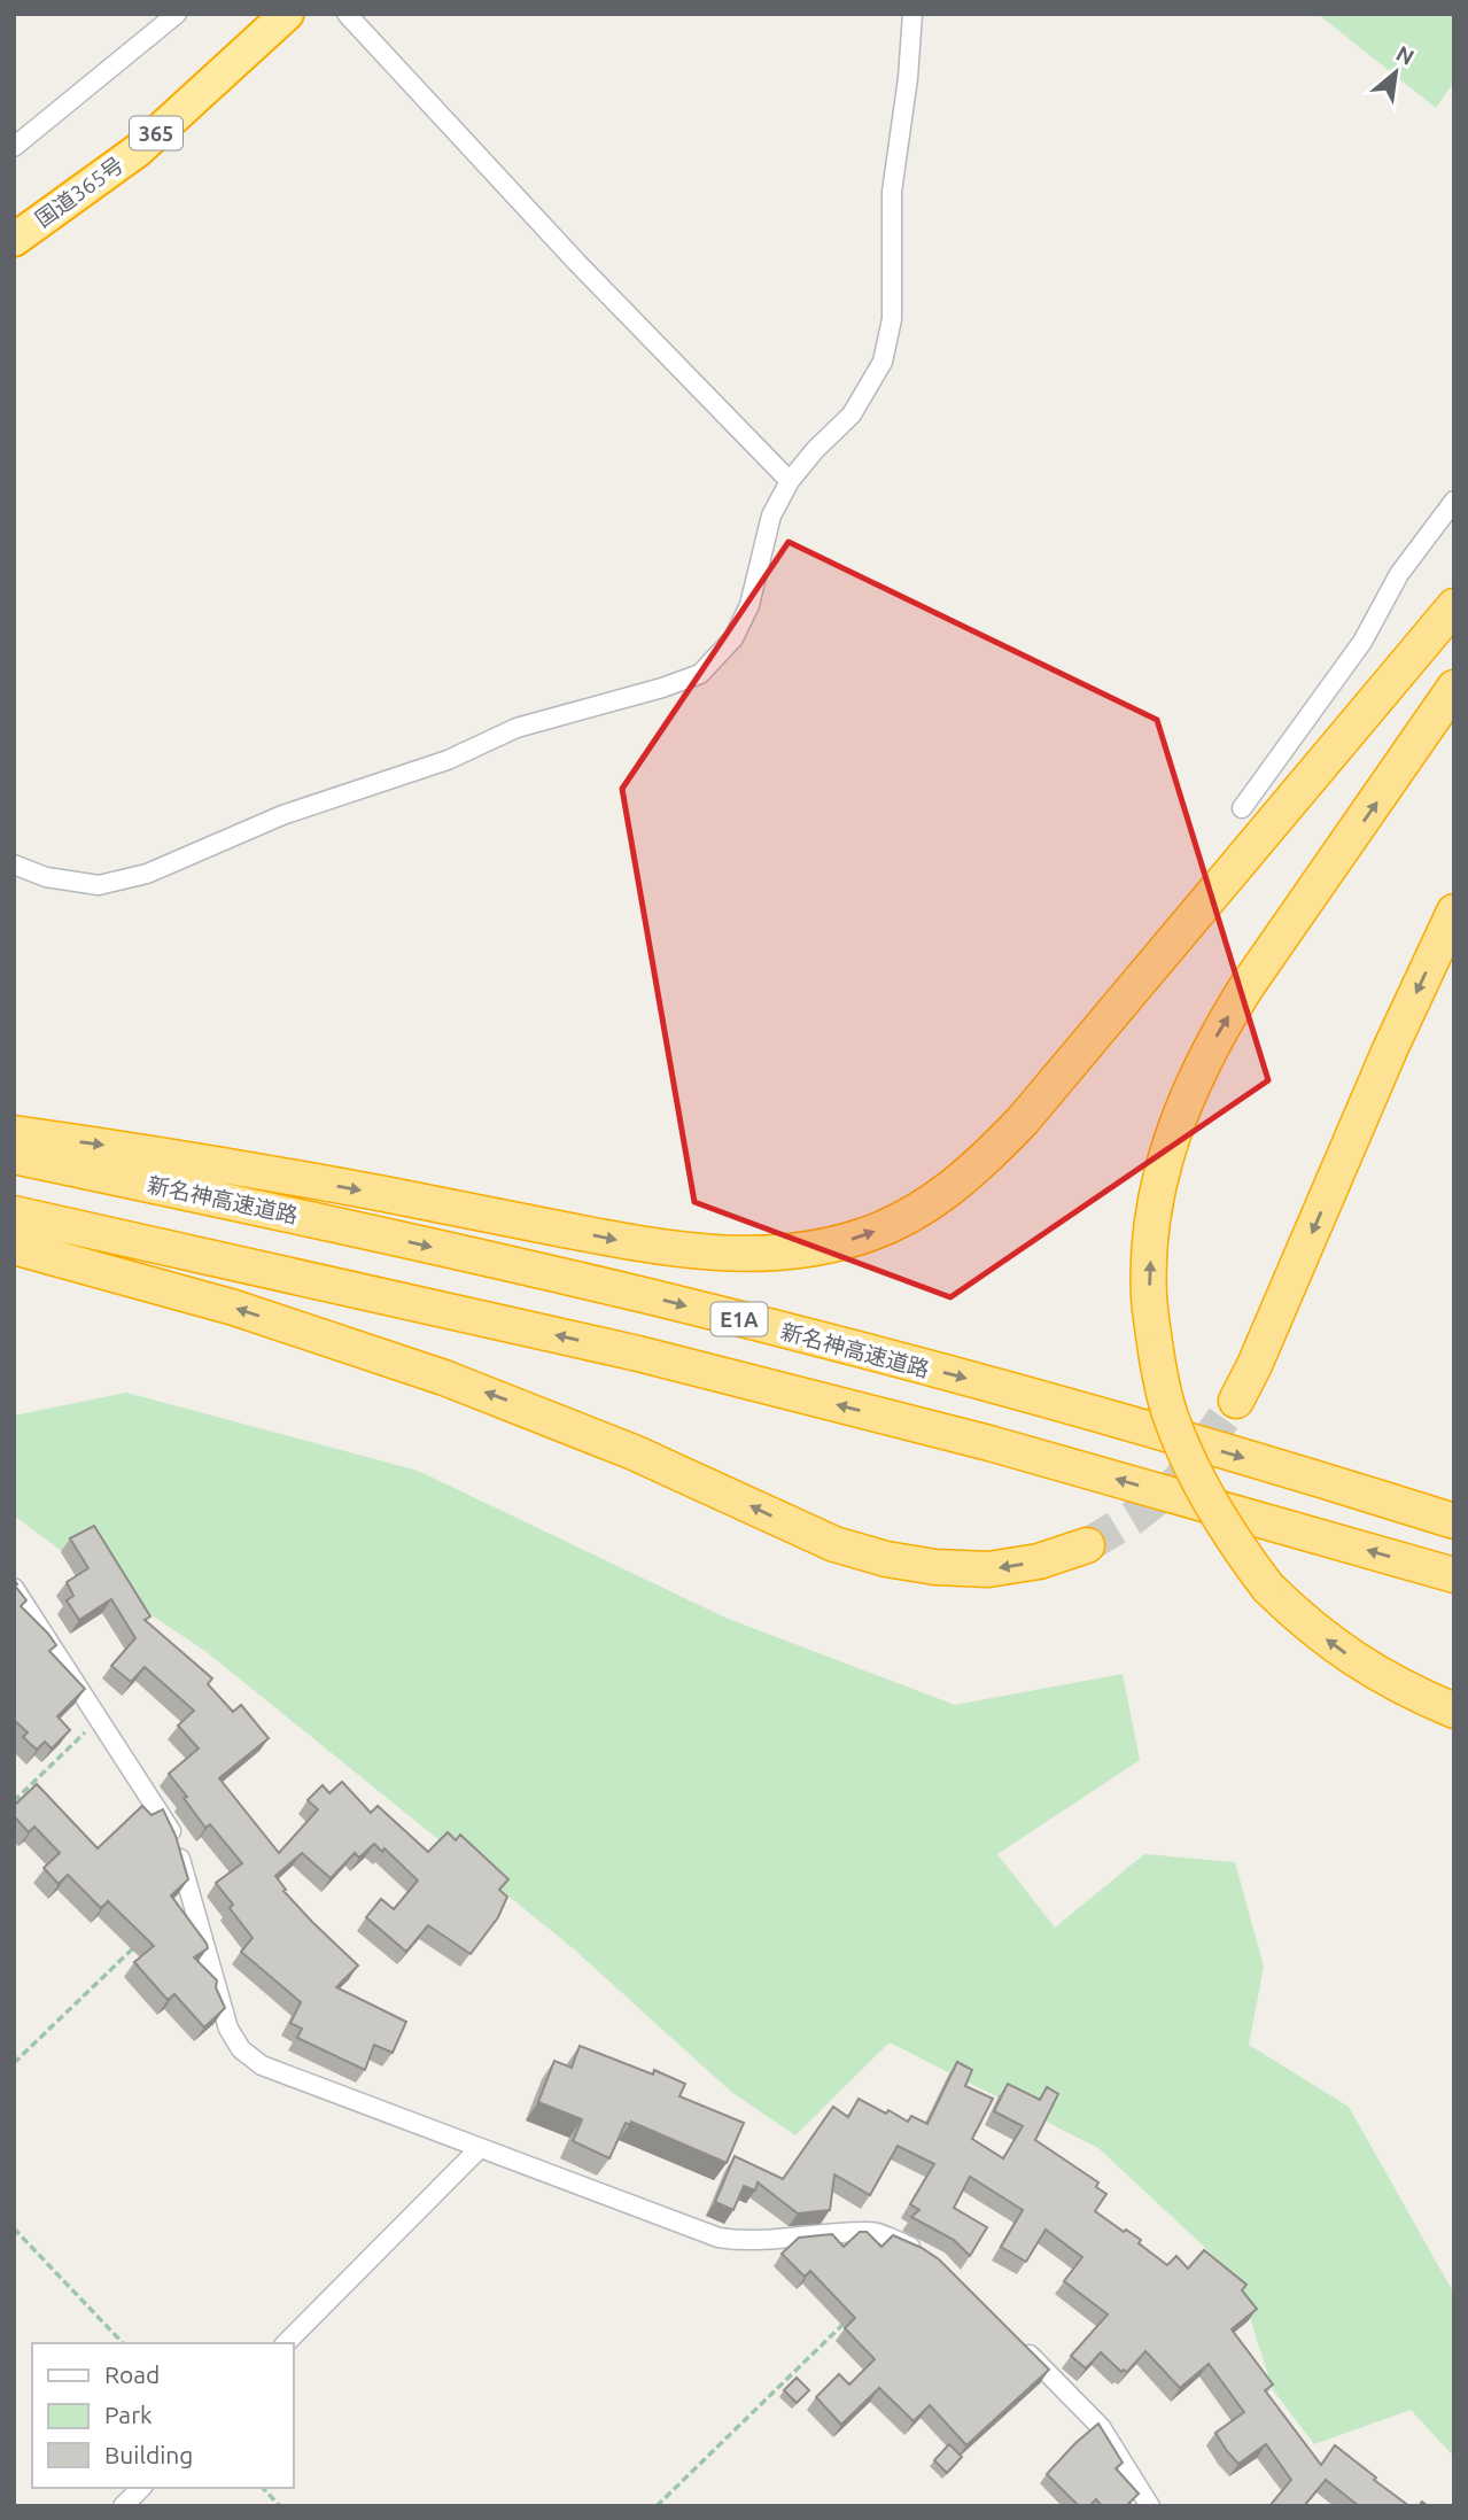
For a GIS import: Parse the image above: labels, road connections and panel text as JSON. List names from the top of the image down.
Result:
{
  "streets": {
    "highway": [
      "365",
      "国道365号",
      "新名神高速道路",
      "E1A"
    ]
  },
  "legend": ["Road", "Park", "Building"],
  "north": "top right"
}
